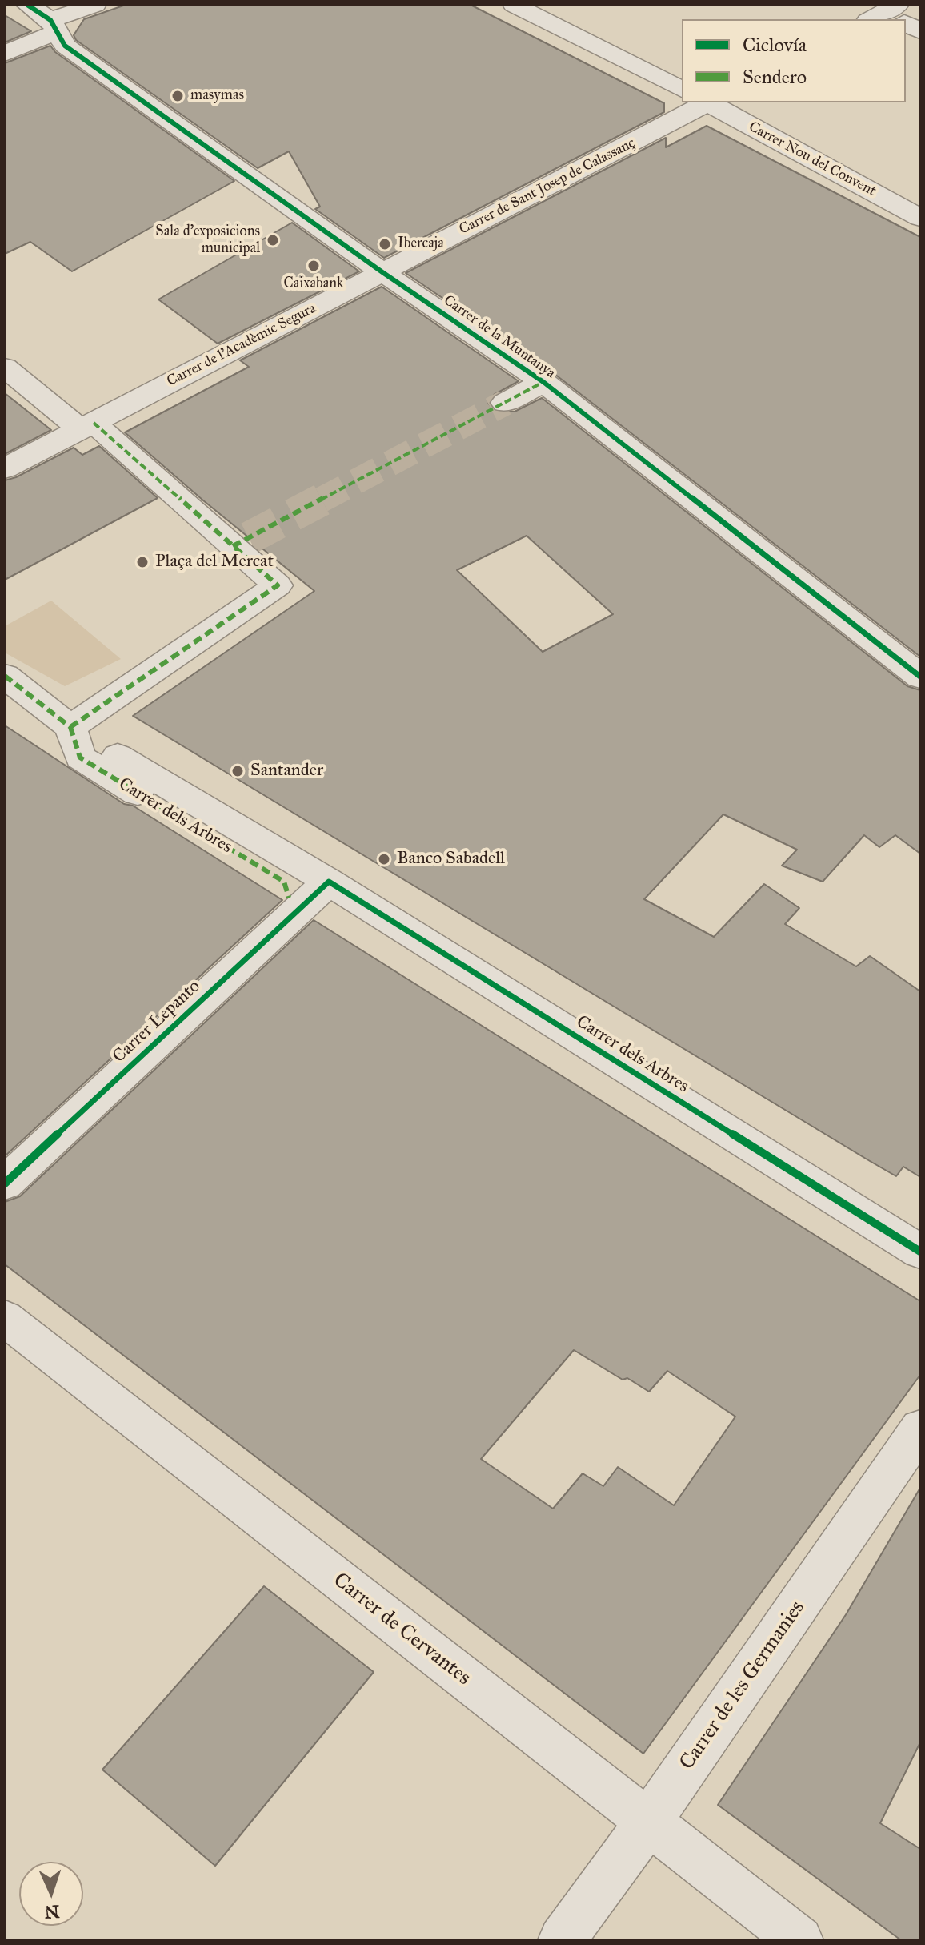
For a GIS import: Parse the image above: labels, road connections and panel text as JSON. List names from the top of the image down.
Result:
{
  "streets": {
    "street": [
      "Carrer Nou del Convent",
      "Carrer de Sant Josep de Calassanç",
      "Carrer de la Muntanya",
      "Carrer de l'Acadèmic Segura",
      "Carrer dels Arbres",
      "Carrer Lepanto",
      "Carrer de Cervantes",
      "Carrer de les Germanies"
    ]
  },
  "crossings": [
    ["Carrer de Sant Josep de Calassanç", "Carrer de la Muntanya"],
    ["Carrer de Sant Josep de Calassanç", "Carrer de l'Acadèmic Segura"],
    ["Carrer de la Muntanya", "Carrer de l'Acadèmic Segura"],
    ["Carrer dels Arbres", "Carrer Lepanto"],
    ["Carrer de Cervantes", "Carrer de les Germanies"]
  ],
  "places": [
    "masymas",
    "Sala d'exposicions municipal",
    "Ibercaja",
    "Caixabank",
    "Plaça del Mercat",
    "Santander",
    "Banco Sabadell"
  ],
  "legend": ["Ciclovía", "Sendero"],
  "north": "bottom"
}
